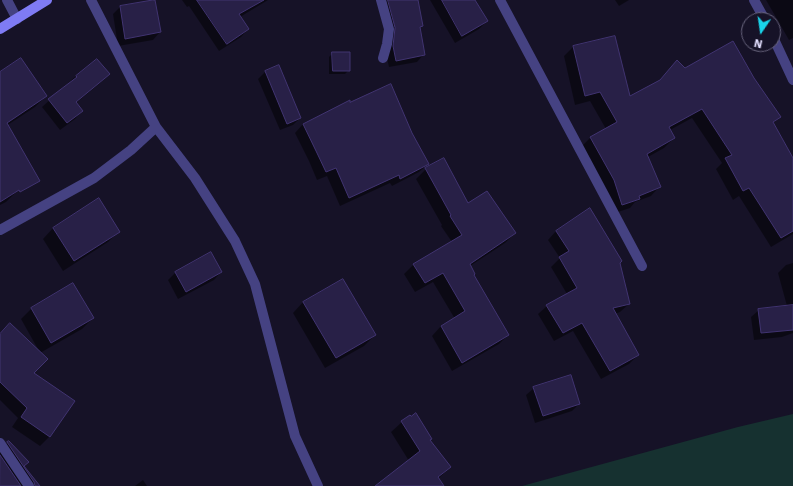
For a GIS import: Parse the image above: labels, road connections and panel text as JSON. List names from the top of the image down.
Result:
{
  "north": "bottom"
}
